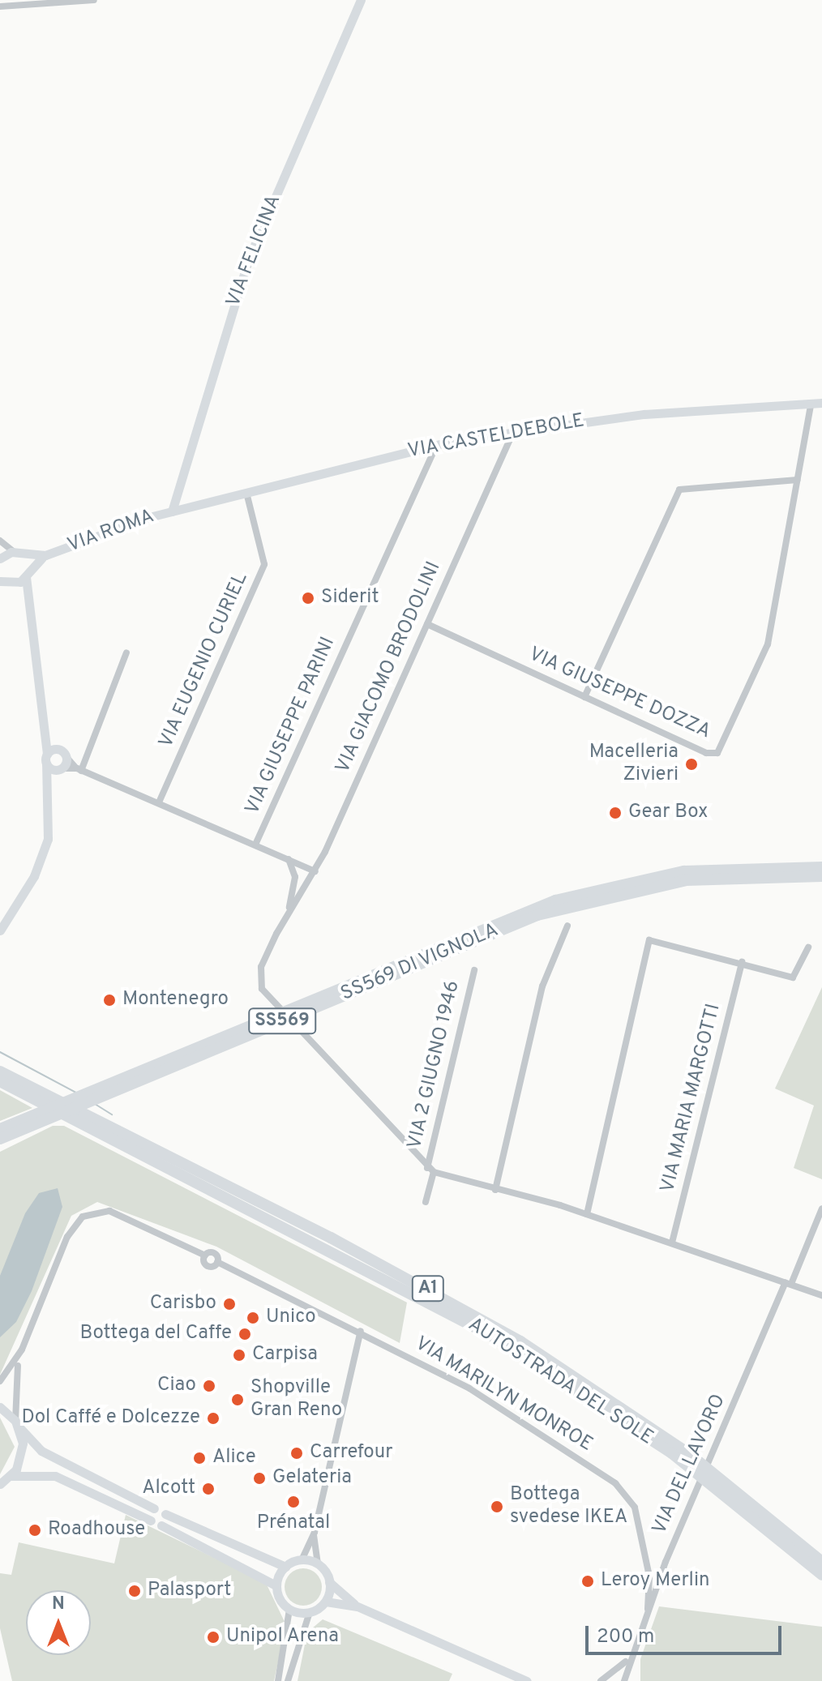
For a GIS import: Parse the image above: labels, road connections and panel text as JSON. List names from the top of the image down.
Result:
{
  "streets": {
    "highway": [
      "SS569 DI VIGNOLA",
      "SS569",
      "A1",
      "AUTOSTRADA DEL SOLE"
    ],
    "street": [
      "VIA FELICINA",
      "VIA CASTELDEBOLE",
      "VIA ROMA",
      "VIA EUGENIO CURIEL",
      "VIA GIACOMO BRODOLINI",
      "VIA GIUSEPPE DOZZA",
      "VIA GIUSEPPE PARINI",
      "VIA 2 GIUGNO 1946",
      "VIA MARIA MARGOTTI",
      "VIA MARILYN MONROE",
      "VIA DEL LAVORO"
    ]
  },
  "crossings": [
    ["VIA FELICINA", "VIA CASTELDEBOLE"],
    ["VIA FELICINA", "VIA ROMA"],
    ["VIA CASTELDEBOLE", "VIA ROMA"],
    ["VIA CASTELDEBOLE", "VIA EUGENIO CURIEL"],
    ["VIA CASTELDEBOLE", "VIA GIACOMO BRODOLINI"],
    ["VIA CASTELDEBOLE", "VIA GIUSEPPE DOZZA"],
    ["VIA CASTELDEBOLE", "VIA GIUSEPPE PARINI"],
    ["VIA GIACOMO BRODOLINI", "VIA GIUSEPPE DOZZA"],
    ["VIA MARILYN MONROE", "VIA DEL LAVORO"]
  ],
  "places": [
    "Siderit",
    "Macelleria Zivieri",
    "Gear Box",
    "Montenegro",
    "Carisbo",
    "Unico",
    "Bottega del Caffe",
    "Carpisa",
    "Ciao",
    "Shopville Gran Reno",
    "Dol Caffé e Dolcezze",
    "Carrefour",
    "Alice",
    "Gelateria",
    "Alcott",
    "Prénatal",
    "Bottega svedese IKEA",
    "Roadhouse",
    "Leroy Merlin",
    "Palasport",
    "Unipol Arena"
  ],
  "scale_bar": "200 m",
  "north": "top"
}
